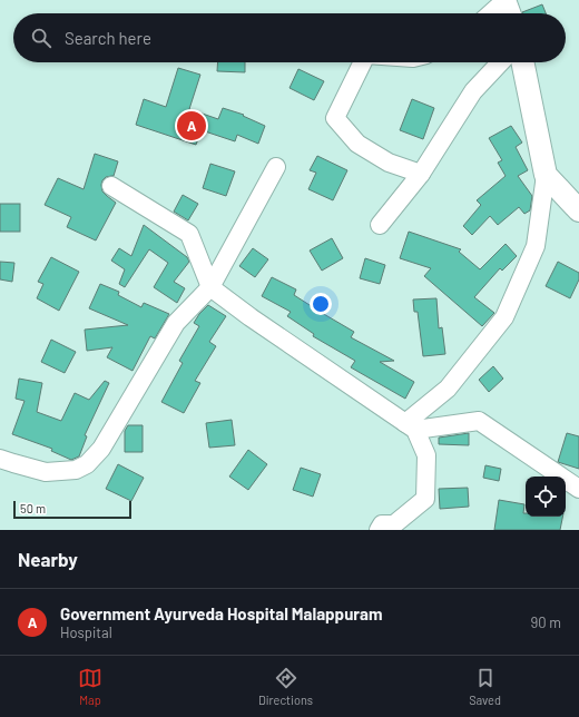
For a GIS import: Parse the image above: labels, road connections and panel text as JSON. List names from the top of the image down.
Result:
{
  "scale_bar": "50 m",
  "page": {
    "search": "Search here",
    "pins": "A",
    "scale": "50 m",
    "heading": "Nearby",
    "list": [
      {
        "mark": "A",
        "name": "Government Ayurveda Hospital Malappuram",
        "note": "Hospital",
        "value": "90 m"
      }
    ],
    "nav": ["Map", "Directions", "Saved"]
  }
}
